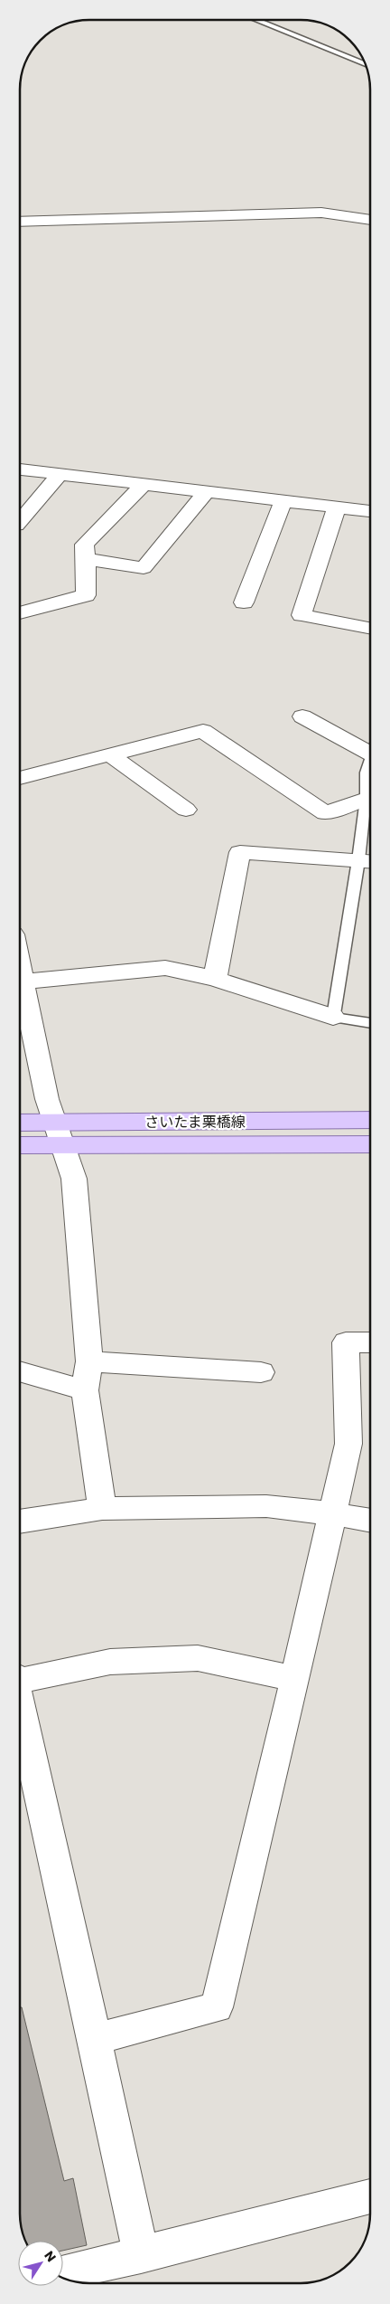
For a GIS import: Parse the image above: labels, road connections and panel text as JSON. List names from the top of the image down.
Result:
{
  "streets": {
    "main road": ["さいたま栗橋線"]
  },
  "north": "top right"
}
